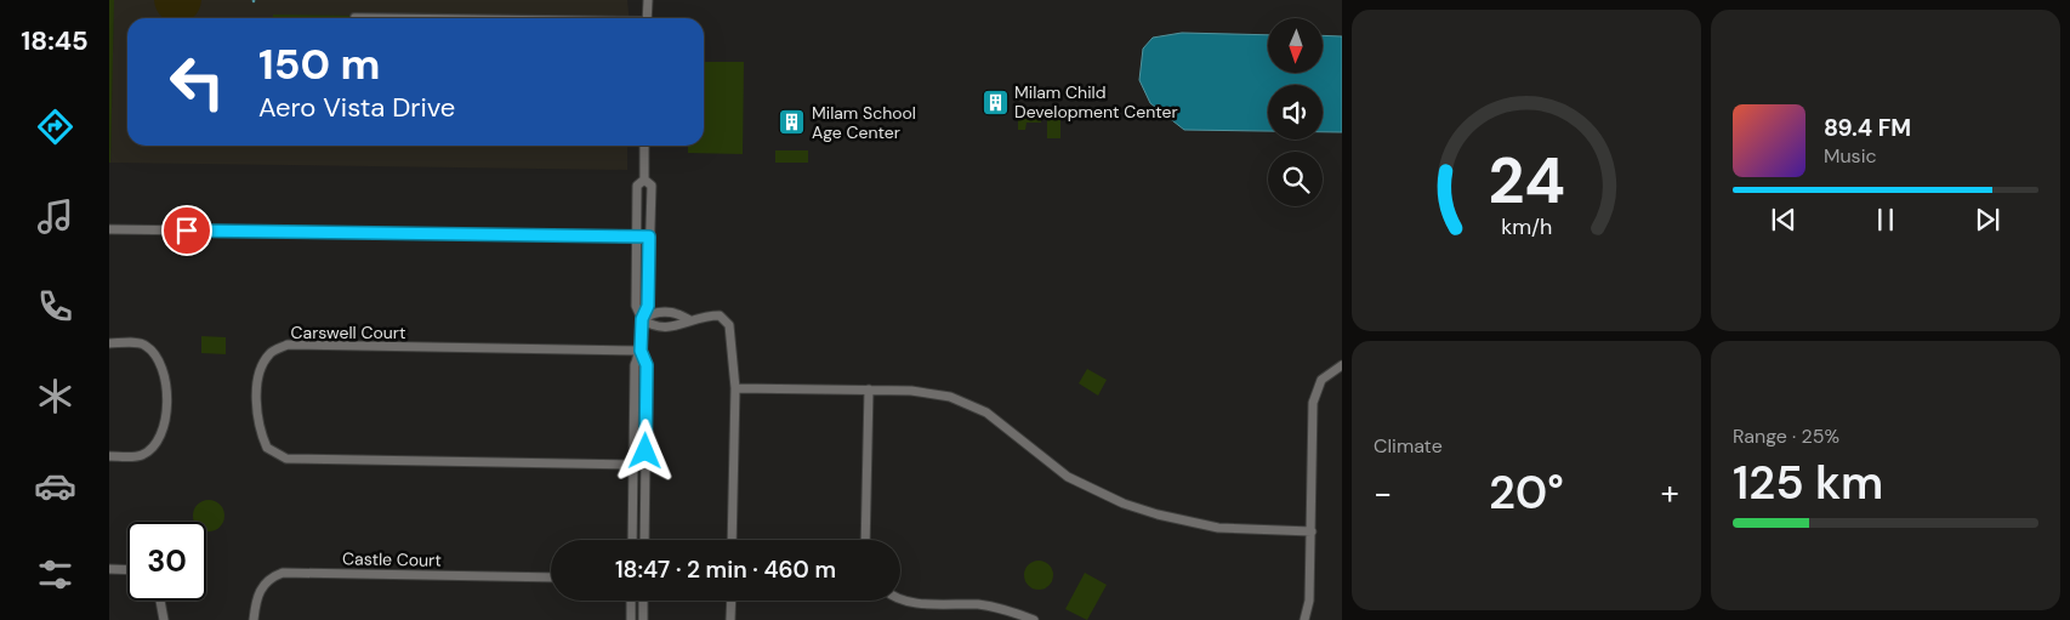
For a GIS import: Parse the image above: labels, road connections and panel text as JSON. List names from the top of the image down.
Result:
{
  "streets": {
    "street": ["Carswell Court", "Castle Court"]
  },
  "places": {
    "building": ["Milam Child Development Center", "Milam School Age Center"]
  },
  "north": "bottom",
  "page": {
    "tabs": "18:45",
    "turn": ["150 m", "Aero Vista Drive"],
    "song": ["89.4 FM", "Music"],
    "tile": [
      "Climate",
      ["Range · 25%", "125 km"]
    ],
    "heat": ["−", "20°", "+"],
    "limit": "30",
    "trip": "18:47 · 2 min · 460 m",
    "gauge": ["24", "km/h"]
  }
}
